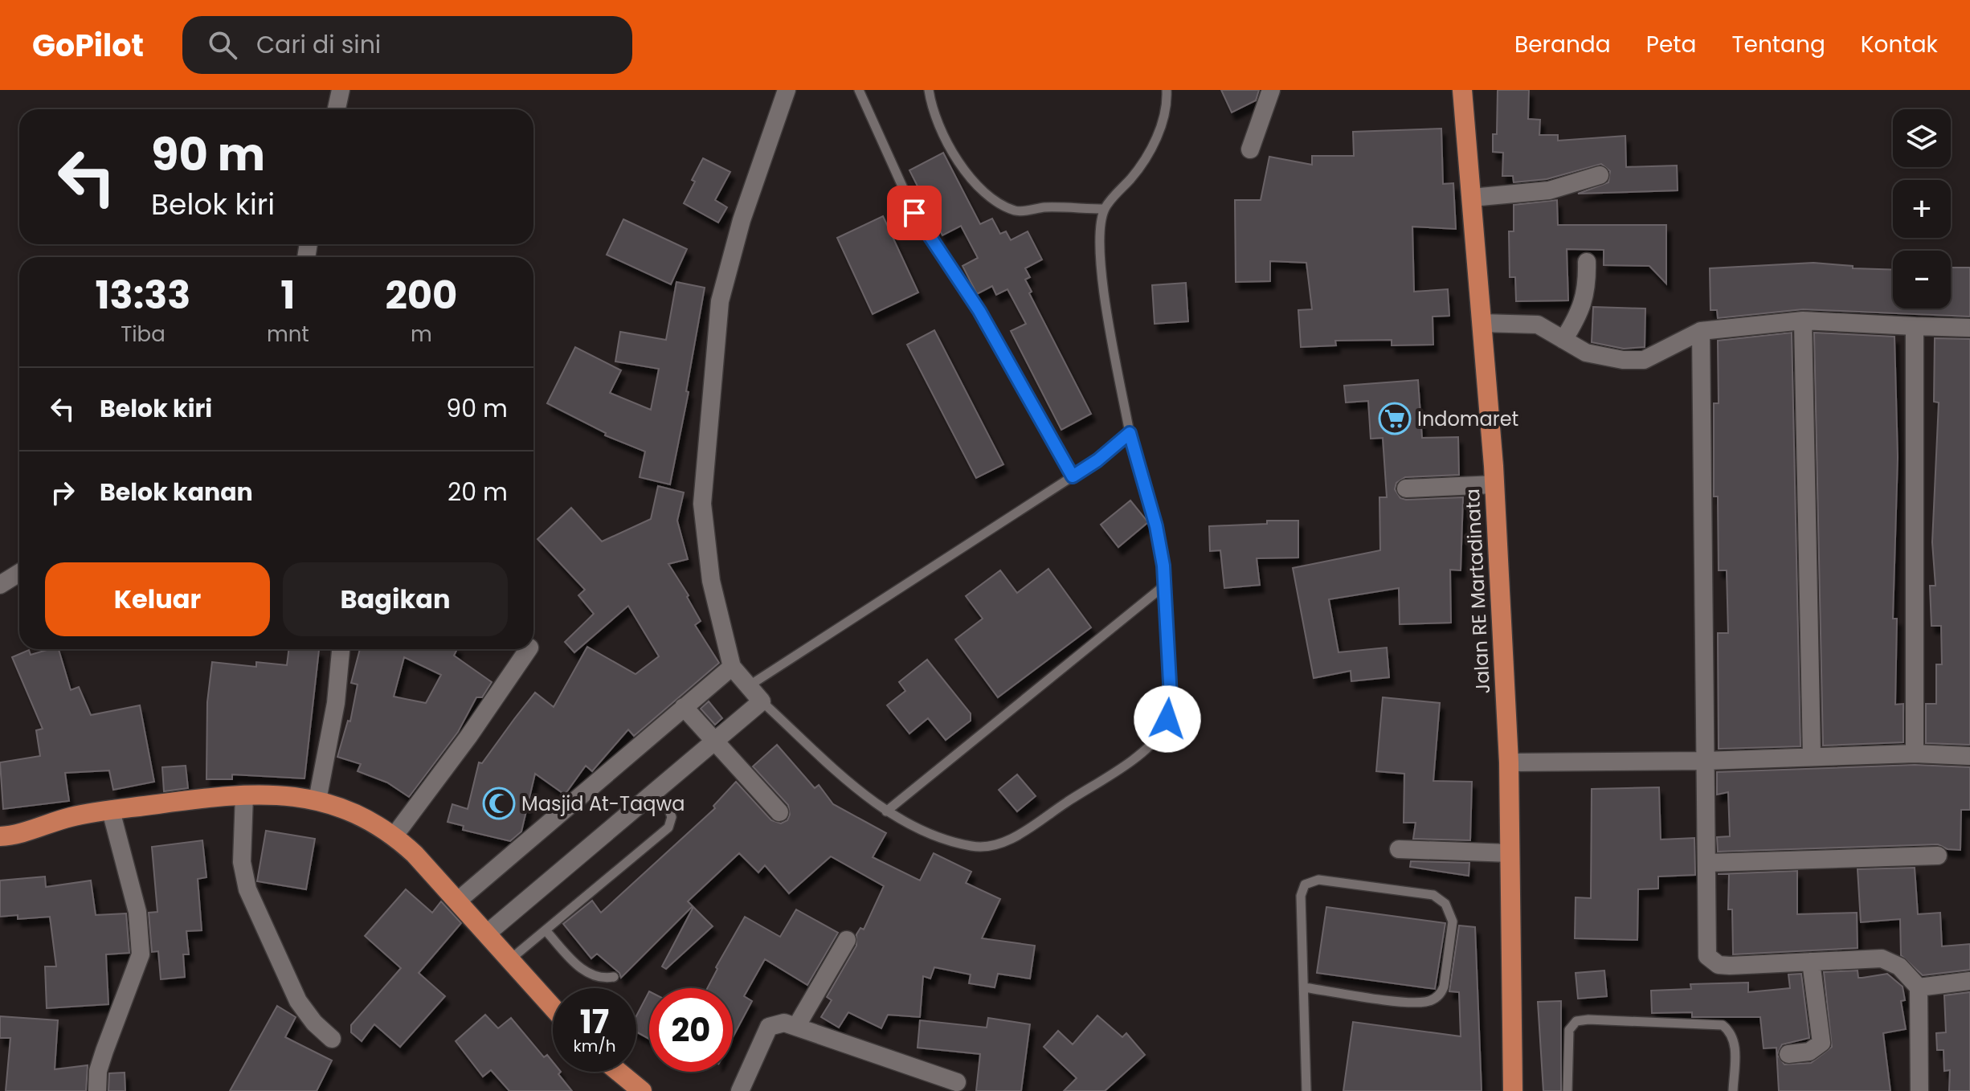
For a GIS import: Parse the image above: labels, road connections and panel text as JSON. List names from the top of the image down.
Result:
{
  "streets": {
    "highway": ["Jalan RE Martadinata"]
  },
  "places": {
    "supermarket": ["Indomaret"],
    "mosque": ["Masjid At-Taqwa"]
  },
  "page": {
    "header": "GoPilot",
    "search": "Cari di sini",
    "nav": [
      "Beranda",
      "Peta",
      "Tentang",
      "Kontak"
    ],
    "map_buttons": ["+", "−"],
    "turn": ["90 m", "Belok kiri"],
    "eta": [
      "13:33",
      "Tiba",
      "1",
      "mnt",
      "200",
      "m"
    ],
    "list": [
      {
        "name": "Belok kiri",
        "value": "90 m"
      },
      {
        "name": "Belok kanan",
        "value": "20 m"
      }
    ],
    "buttons": ["Keluar", "Bagikan"],
    "speed": "17 km/h",
    "limit": "20"
  }
}
